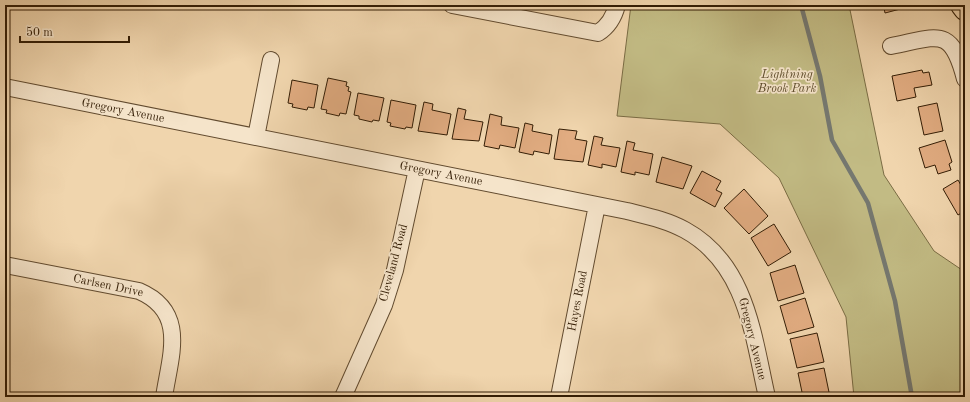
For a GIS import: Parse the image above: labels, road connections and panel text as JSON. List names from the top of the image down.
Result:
{
  "streets": {
    "street": [
      "Gregory Avenue",
      "Cleveland Road",
      "Carlsen Drive",
      "Hayes Road"
    ]
  },
  "crossings": [
    ["Gregory Avenue", "Cleveland Road"],
    ["Gregory Avenue", "Hayes Road"]
  ],
  "parks": ["Lightning Brook Park"],
  "scale_bar": "50 m"
}
